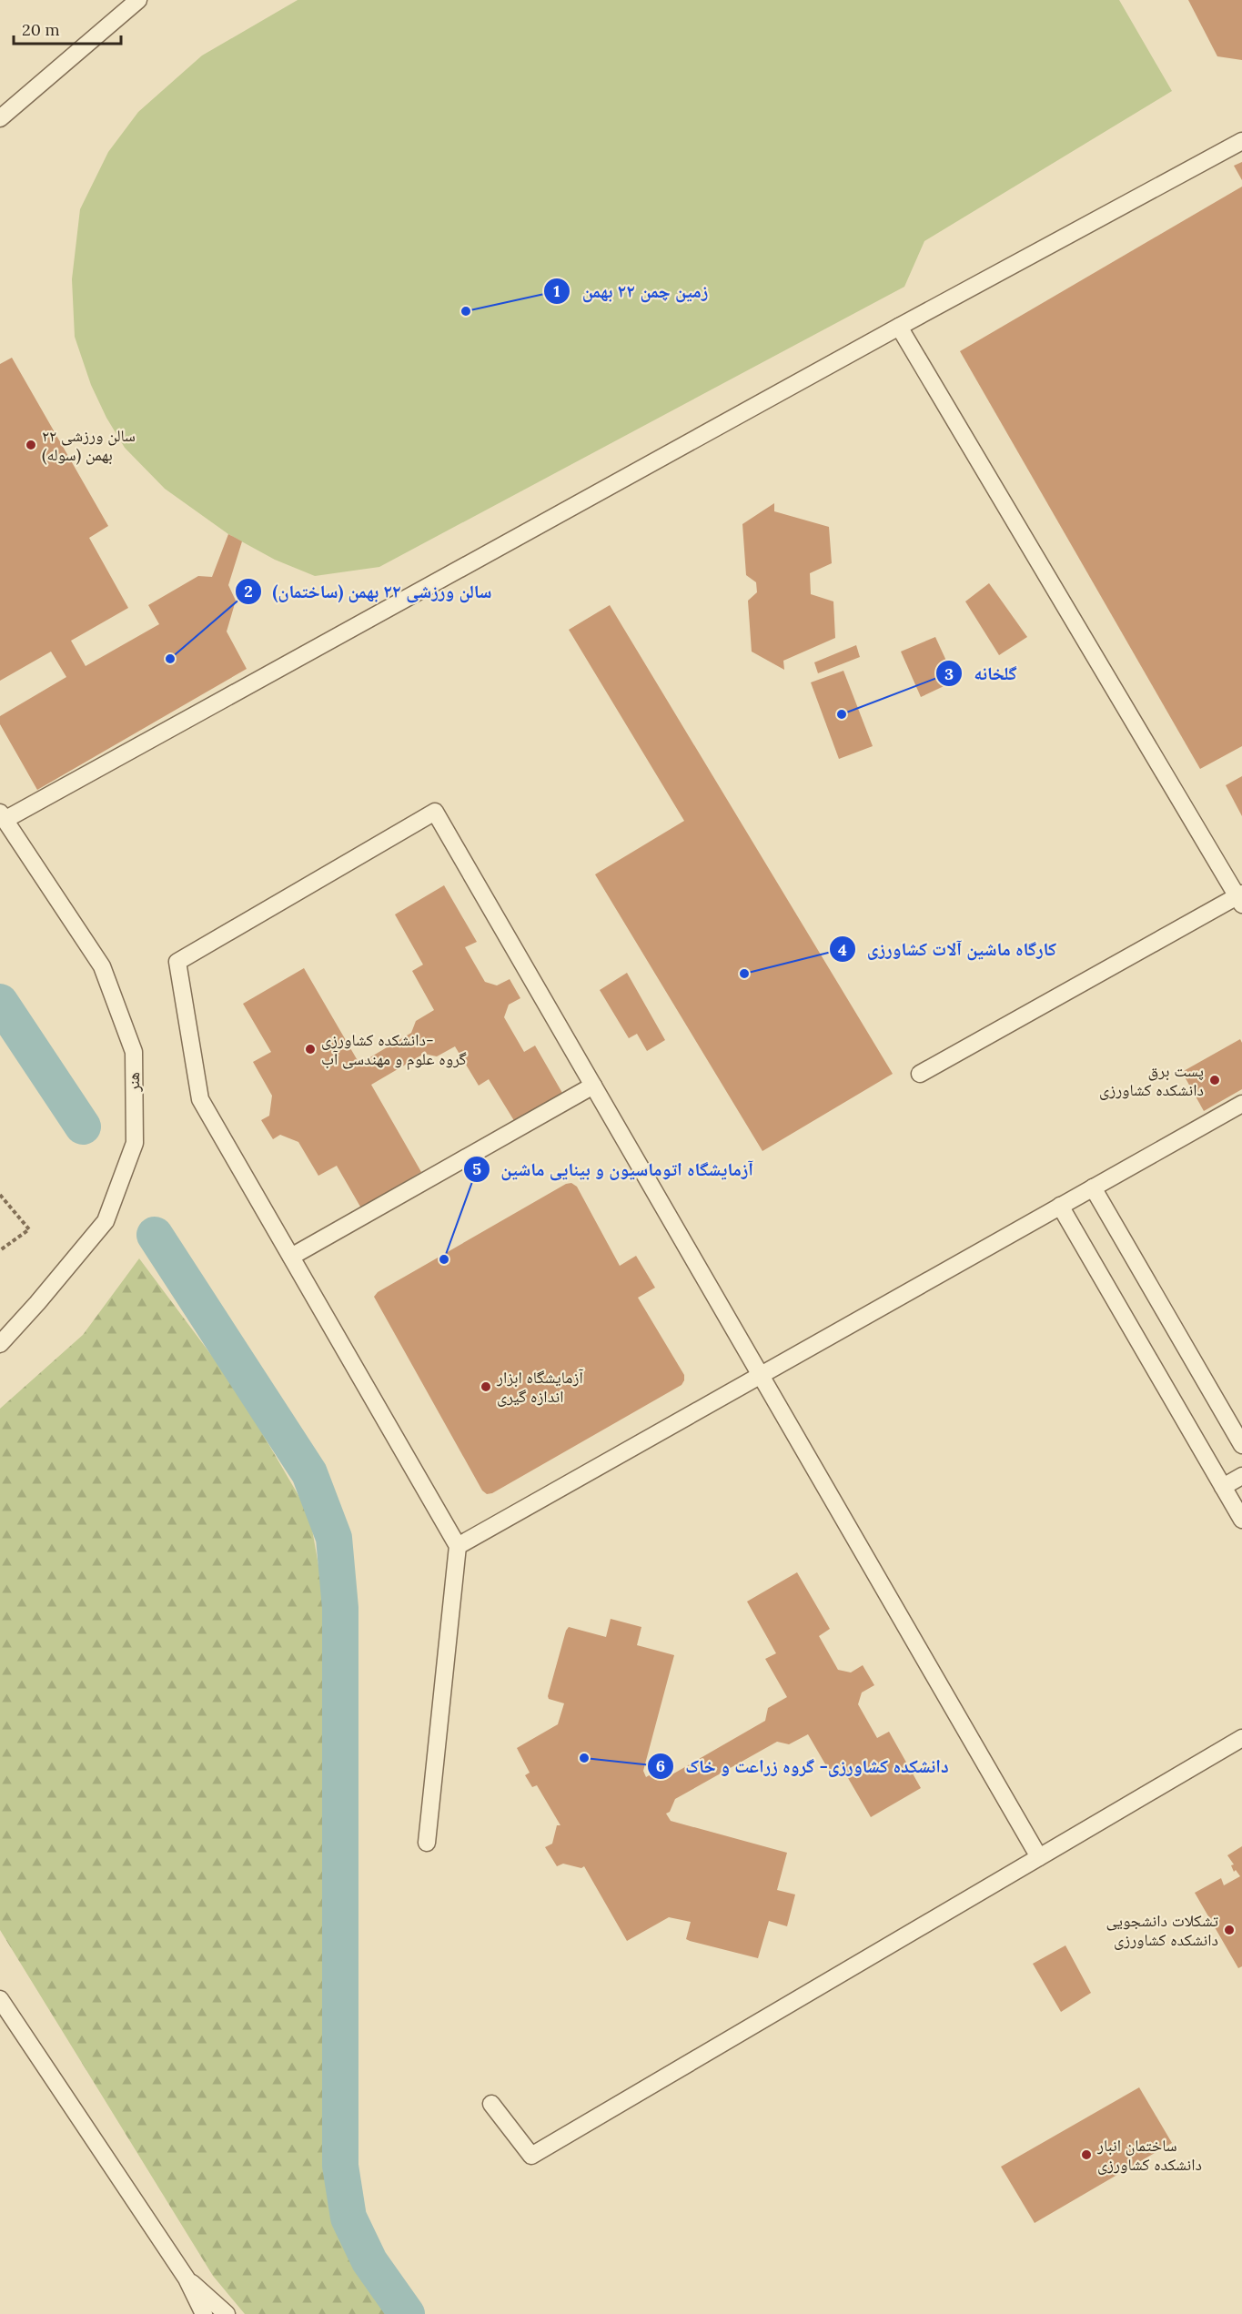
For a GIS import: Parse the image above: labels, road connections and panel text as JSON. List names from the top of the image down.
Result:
{
  "streets": {
    "lane": ["هنر"]
  },
  "places": [
    "زمین چمن ۲۲ بهمن",
    "سالن ورزشی ۲۲ بهمن (سوله)",
    "سالن ورزشی ۲۲ بهمن (ساختمان)",
    "گلخانه",
    "کارگاه ماشین آلات کشاورزی",
    "دانشکده کشاورزی- گروه علوم و مهندسی آب",
    "پست برق دانشکده کشاورزی",
    "آزمایشگاه اتوماسیون و بینایی ماشین",
    "آزمایشگاه ابزار اندازه گیری",
    "دانشکده کشاورزی- گروه زراعت و خاک",
    "تشکلات دانشجویی دانشکده کشاورزی",
    "ساختمان انبار دانشکده کشاورزی"
  ],
  "scale_bar": "20 m"
}
